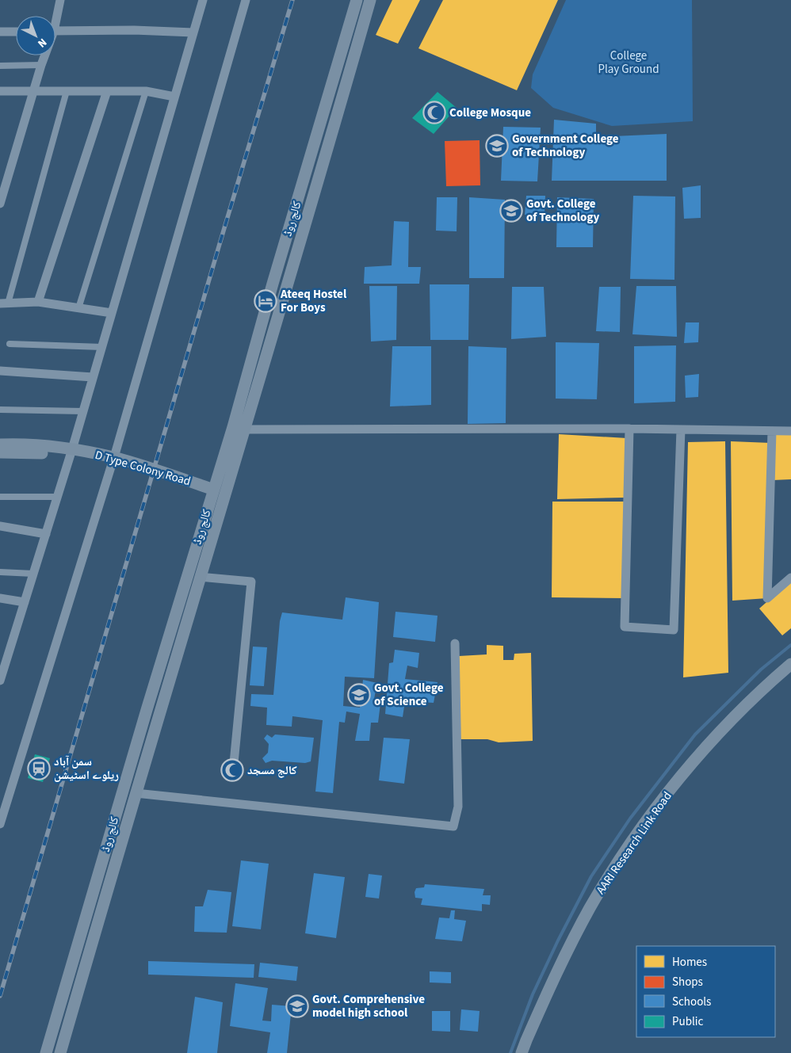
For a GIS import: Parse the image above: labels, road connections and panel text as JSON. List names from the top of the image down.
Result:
{
  "streets": {
    "main road": ["کالج روڈ", "D Type Colony Road", "AARI Research Link Road"]
  },
  "crossings": [
    ["کالج روڈ", "D Type Colony Road"]
  ],
  "parks": ["College Play Ground"],
  "places": {
    "mosque": ["College Mosque", "کالج مسجد"],
    "school or university": [
      "Government College of Technology",
      "Govt. College of Technology",
      "Govt. College of Science",
      "Govt. Comprehensive model high school"
    ],
    "hotel": ["Ateeq Hostel For Boys"],
    "station": ["سمن آباد ریلوے اسٹیشن"]
  },
  "legend": [
    "Homes",
    "Shops",
    "Schools",
    "Public"
  ],
  "north": "bottom right"
}
